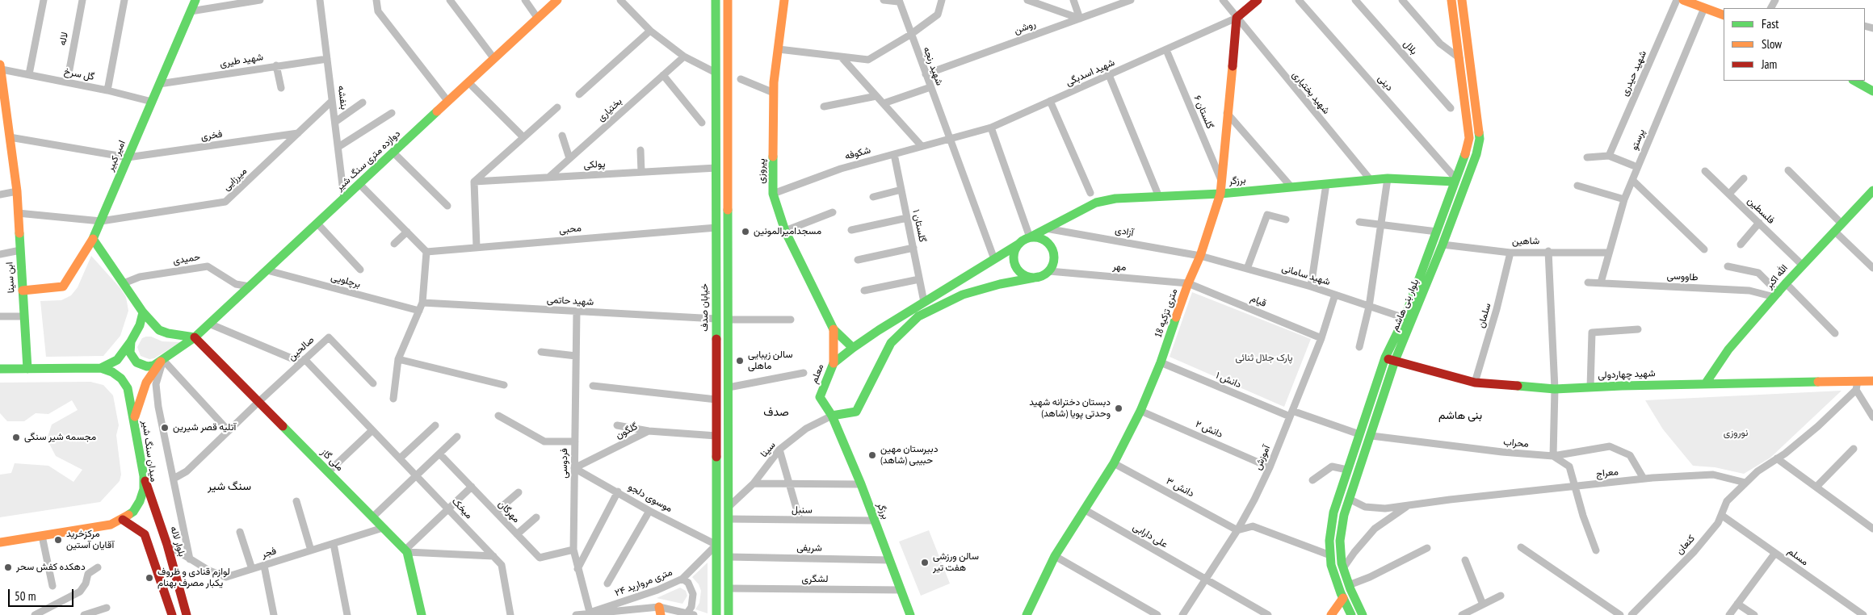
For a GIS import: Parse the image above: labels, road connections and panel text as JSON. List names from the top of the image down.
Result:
{
  "streets": {
    "street": [
      "روشن",
      "لاله",
      "بلال",
      "شهید طیری",
      "شهید رنجه",
      "شهید اسدبگی",
      "شهید حیدری",
      "گل سرخ",
      "دینی",
      "شهید بختیاری",
      "بنفشه",
      "بختیاری",
      "گلستان ۶",
      "فخری",
      "پرستو",
      "شکوفه",
      "امیر کبیر",
      "دوازده متری سنگ شیر",
      "پولکی",
      "پیروزی",
      "میرزایی",
      "برزگر",
      "فلسطین",
      "گلستان ۱",
      "محبی",
      "آزادی",
      "شاهین",
      "حمیدی",
      "مهر",
      "شهید سامانی",
      "طاووسی",
      "الله اکبر",
      "ابن سینا",
      "برچلویی",
      "شهید حاتمی",
      "قیام",
      "بلوار بنی هاشم",
      "خیابان صدف",
      "18 متری تزکیه",
      "سلمان",
      "صالحین",
      "معلم",
      "شهید چهاردولی",
      "دانش ۱",
      "دانش ۲",
      "گلگون",
      "محراب",
      "سینا",
      "میدان سنگ شیر",
      "آموزش",
      "ملی گاز",
      "فردوسی",
      "معراج",
      "دانش ۳",
      "موسوی دلجو",
      "میخک",
      "سنبل",
      "مهرگان",
      "علی دارابی",
      "بلوار لاله",
      "کنعان",
      "شریفی",
      "فجر",
      "مسلم",
      "لشگری",
      "۲۴ متری مروارید"
    ]
  },
  "crossings": [
    ["روشن", "شهید رنجه"],
    ["لاله", "گل سرخ"],
    ["شهید طیری", "بنفشه"],
    ["شهید طیری", "امیر کبیر"],
    ["شهید رنجه", "شهید اسدبگی"],
    ["شهید رنجه", "شکوفه"],
    ["شهید رنجه", "معلم"],
    ["شهید اسدبگی", "شهید بختیاری"],
    ["شهید اسدبگی", "گلستان ۶"],
    ["شهید اسدبگی", "شکوفه"],
    ["شهید اسدبگی", "18 متری تزکیه"],
    ["گل سرخ", "امیر کبیر"],
    ["گل سرخ", "ابن سینا"],
    ["دینی", "برزگر"],
    ["دینی", "بلوار بنی هاشم"],
    ["شهید بختیاری", "برزگر"],
    ["شهید بختیاری", "18 متری تزکیه"],
    ["بنفشه", "دوازده متری سنگ شیر"],
    ["بنفشه", "میرزایی"],
    ["بختیاری", "پولکی"],
    ["گلستان ۶", "18 متری تزکیه"],
    ["فخری", "امیر کبیر"],
    ["فخری", "میرزایی"],
    ["فخری", "ابن سینا"],
    ["پرستو", "شاهین"],
    ["پرستو", "طاووسی"],
    ["شکوفه", "پیروزی"],
    ["شکوفه", "گلستان ۱"],
    ["امیر کبیر", "میرزایی"],
    ["امیر کبیر", "ابن سینا"],
    ["دوازده متری سنگ شیر", "حمیدی"],
    ["دوازده متری سنگ شیر", "برچلویی"],
    ["دوازده متری سنگ شیر", "ملی گاز"],
    ["پولکی", "خیابان صدف"],
    ["میرزایی", "ابن سینا"],
    ["برزگر", "آزادی"],
    ["برزگر", "مهر"],
    ["برزگر", "بلوار بنی هاشم"],
    ["برزگر", "18 متری تزکیه"],
    ["برزگر", "معلم"],
    ["برزگر", "سینا"],
    ["برزگر", "سنبل"],
    ["برزگر", "شریفی"],
    ["برزگر", "لشگری"],
    ["فلسطین", "الله اکبر"],
    ["گلستان ۱", "معلم"],
    ["محبی", "خیابان صدف"],
    ["آزادی", "شهید سامانی"],
    ["آزادی", "18 متری تزکیه"],
    ["شاهین", "بلوار بنی هاشم"],
    ["شاهین", "سلمان"],
    ["مهر", "قیام"],
    ["مهر", "18 متری تزکیه"],
    ["مهر", "معلم"],
    ["شهید سامانی", "بلوار بنی هاشم"],
    ["شهید سامانی", "18 متری تزکیه"],
    ["شهید سامانی", "آموزش"],
    ["طاووسی", "الله اکبر"],
    ["الله اکبر", "شهید چهاردولی"],
    ["ابن سینا", "میدان سنگ شیر"],
    ["شهید حاتمی", "خیابان صدف"],
    ["شهید حاتمی", "فردوسی"],
    ["قیام", "18 متری تزکیه"],
    ["قیام", "آموزش"],
    ["بلوار بنی هاشم", "شهید چهاردولی"],
    ["بلوار بنی هاشم", "دانش ۱"],
    ["بلوار بنی هاشم", "محراب"],
    ["بلوار بنی هاشم", "معراج"],
    ["خیابان صدف", "گلگون"],
    ["خیابان صدف", "موسوی دلجو"],
    ["خیابان صدف", "۲۴ متری مروارید"],
    ["18 متری تزکیه", "دانش ۱"],
    ["18 متری تزکیه", "دانش ۲"],
    ["18 متری تزکیه", "دانش ۳"],
    ["18 متری تزکیه", "علی دارابی"],
    ["سلمان", "شهید چهاردولی"],
    ["صالحین", "ملی گاز"],
    ["صالحین", "میخک"],
    ["معلم", "سینا"],
    ["دانش ۱", "آموزش"],
    ["دانش ۲", "آموزش"],
    ["گلگون", "فردوسی"],
    ["گلگون", "موسوی دلجو"],
    ["محراب", "معراج"],
    ["میدان سنگ شیر", "بلوار لاله"],
    ["آموزش", "دانش ۳"],
    ["آموزش", "علی دارابی"],
    ["ملی گاز", "فجر"],
    ["فردوسی", "موسوی دلجو"],
    ["فردوسی", "مهرگان"],
    ["فردوسی", "۲۴ متری مروارید"],
    ["معراج", "کنعان"],
    ["موسوی دلجو", "۲۴ متری مروارید"],
    ["بلوار لاله", "فجر"],
    ["کنعان", "مسلم"]
  ],
  "districts": ["صدف", "بنی هاشم", "سنگ شیر"],
  "parks": ["پارک جلال ثنائی", "نوروزی"],
  "places": [
    "مسجدامیرالمونین",
    "سالن زیبایی ماهلی",
    "دبستان دخترانه شهید وحدتی پویا (شاهد)",
    "آتلیه قصر شیرین",
    "مجسمه شیر سنگی",
    "دبیرستان مهین حبیبی (شاهد)",
    "مرکزخرید آقایان آستین",
    "سالن ورزشی هفت تیر",
    "دهکده کفش سحر",
    "لوازم قنادی و ظروف یکبار مصرف بهنام"
  ],
  "legend": ["Fast", "Slow", "Jam"],
  "scale_bar": "50 m"
}
